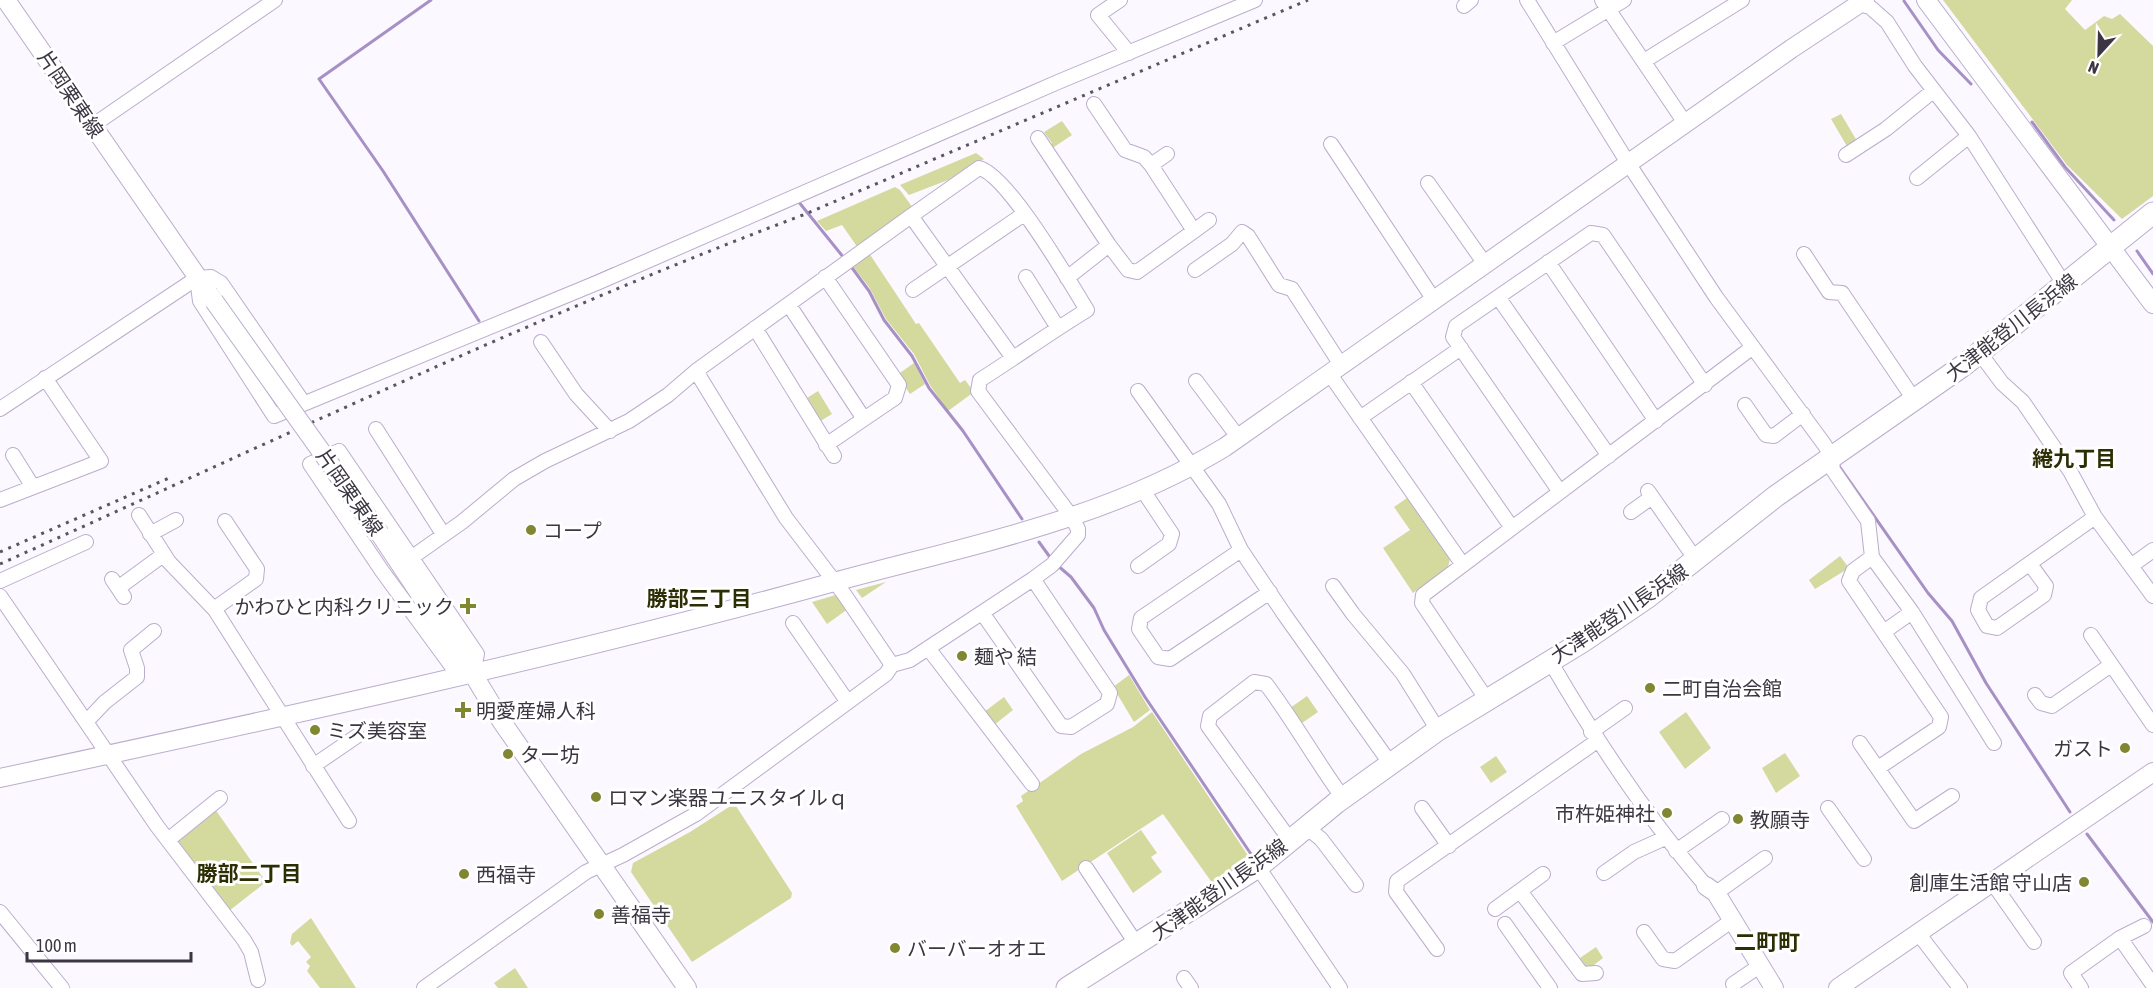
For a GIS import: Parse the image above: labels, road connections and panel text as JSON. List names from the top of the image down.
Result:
{
  "streets": {
    "main road": ["大津能登川長浜線"],
    "street": ["片岡栗東線"]
  },
  "districts": [
    "綣九丁目",
    "勝部三丁目",
    "勝部二丁目",
    "二町町"
  ],
  "places": {
    "other": [
      "コープ",
      "麺や 結",
      "二町自治会館",
      "ミズ美容室",
      "ガスト",
      "ター坊",
      "ロマン楽器ユニスタイルｑ",
      "市杵姫神社",
      "教願寺",
      "西福寺",
      "創庫生活館 守山店",
      "善福寺",
      "バーバーオオエ"
    ],
    "health": ["かわひと内科クリニック", "明愛産婦人科"]
  },
  "scale_bar": "100 m",
  "north": "bottom"
}
